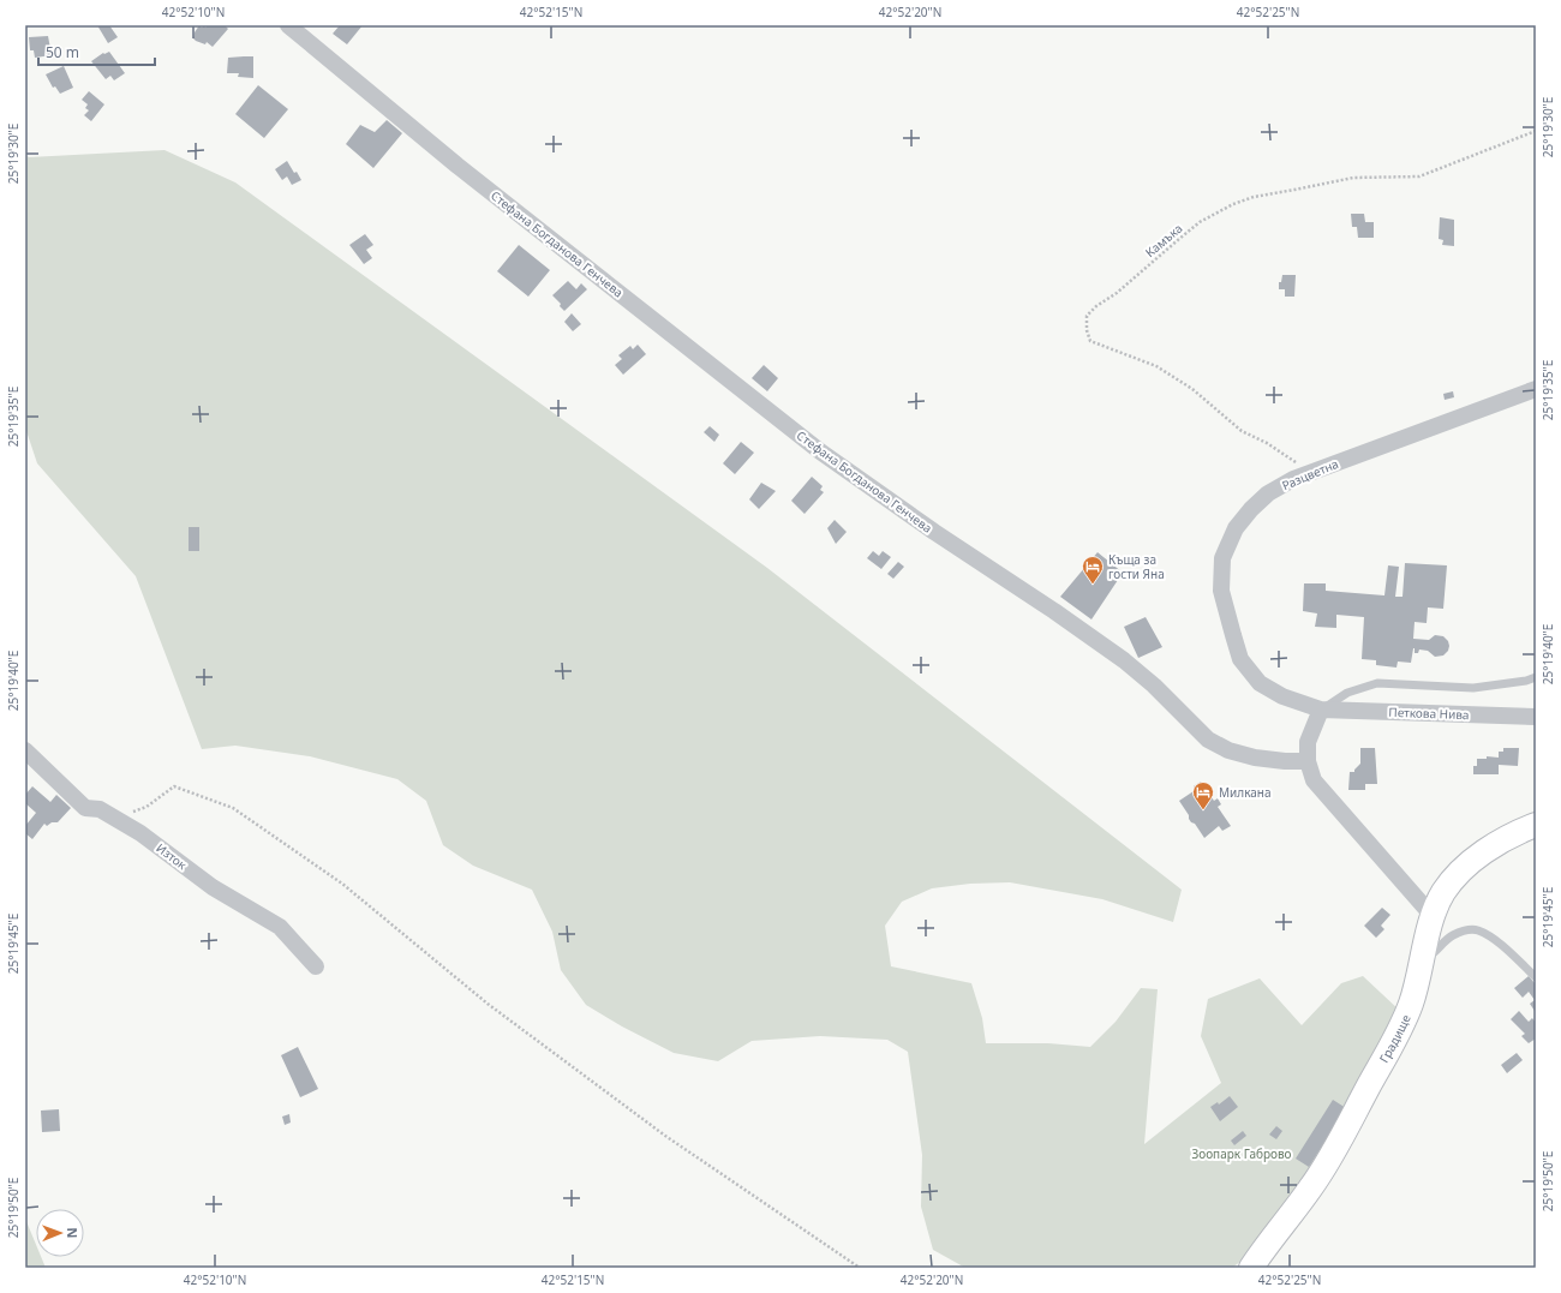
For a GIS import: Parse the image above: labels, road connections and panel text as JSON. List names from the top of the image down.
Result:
{
  "streets": {
    "street": [
      "Стефана Богданова Генчева",
      "Разцветна",
      "Петкова Нива",
      "Изток",
      "Градище"
    ],
    "path": ["Камъка"]
  },
  "crossings": [
    ["Камъка", "Разцветна"],
    ["Разцветна", "Петкова Нива"]
  ],
  "parks": ["Зоопарк Габрово"],
  "places": {
    "hotel": ["Къща за гости Яна", "Милкана"]
  },
  "scale_bar": "50 m",
  "north": "right",
  "coordinates": [
    "42°52'10\"N",
    "42°52'15\"N",
    "42°52'20\"N",
    "42°52'25\"N",
    "25°19'30\"E",
    "25°19'35\"E",
    "25°19'40\"E",
    "25°19'45\"E",
    "25°19'50\"E"
  ]
}
